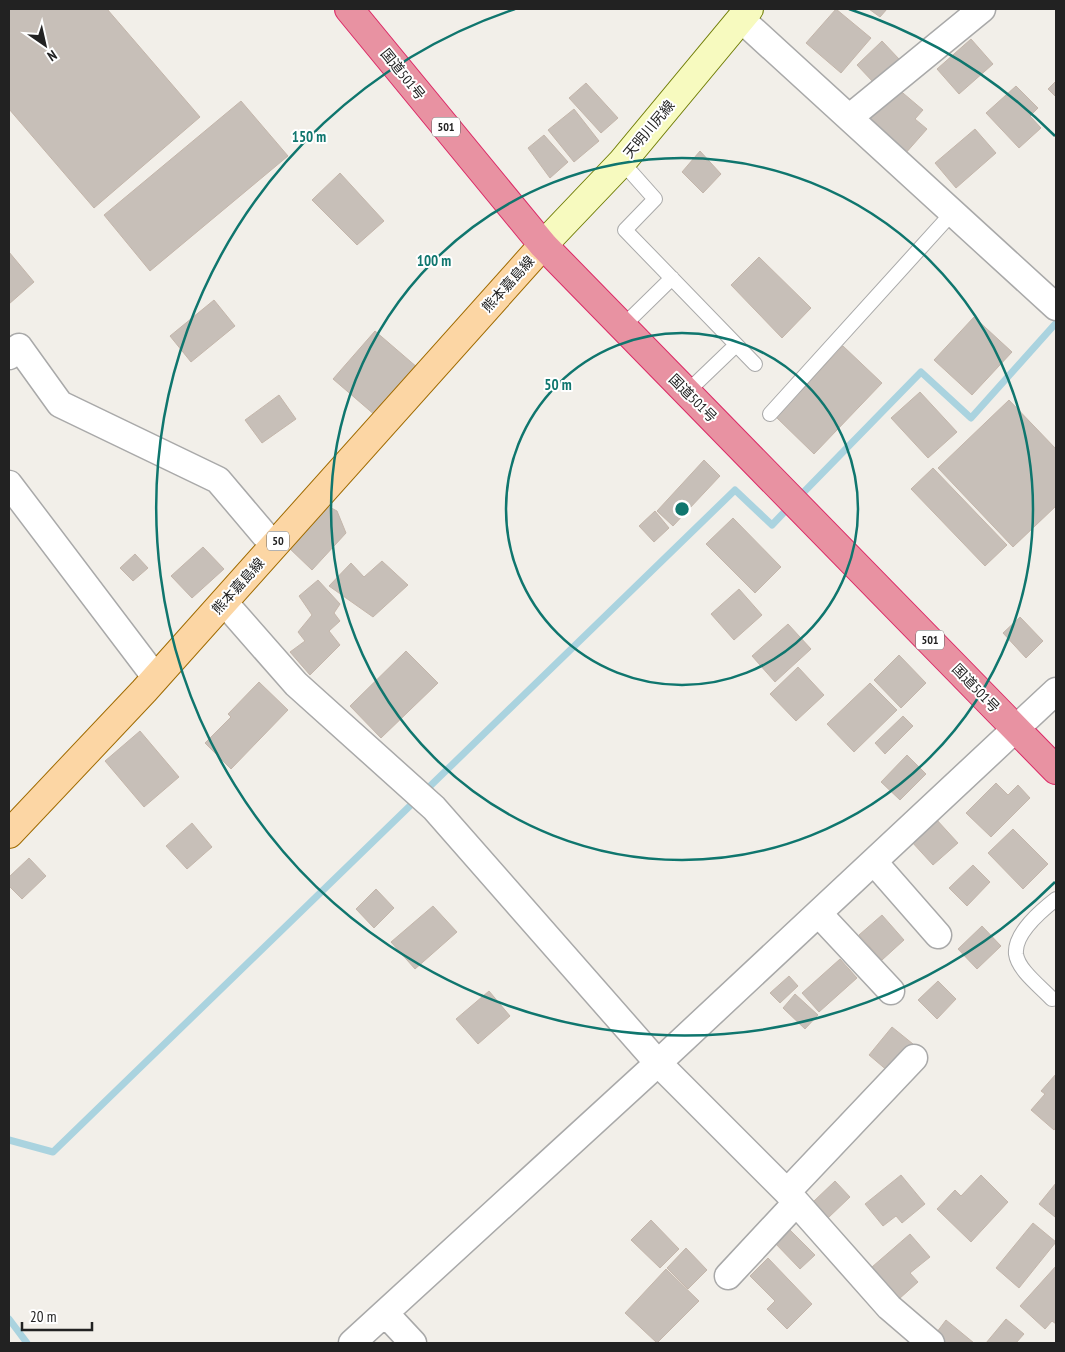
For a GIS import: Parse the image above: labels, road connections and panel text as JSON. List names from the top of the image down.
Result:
{
  "streets": {
    "highway": ["国道501号", "501"],
    "main road": ["天明川尻線", "熊本嘉島線", "50"]
  },
  "crossings": [
    ["国道501号", "天明川尻線"],
    ["国道501号", "熊本嘉島線"],
    ["天明川尻線", "熊本嘉島線"]
  ],
  "scale_bar": "20 m",
  "north": "bottom right",
  "rings": ["150 m", "100 m", "50 m"]
}
